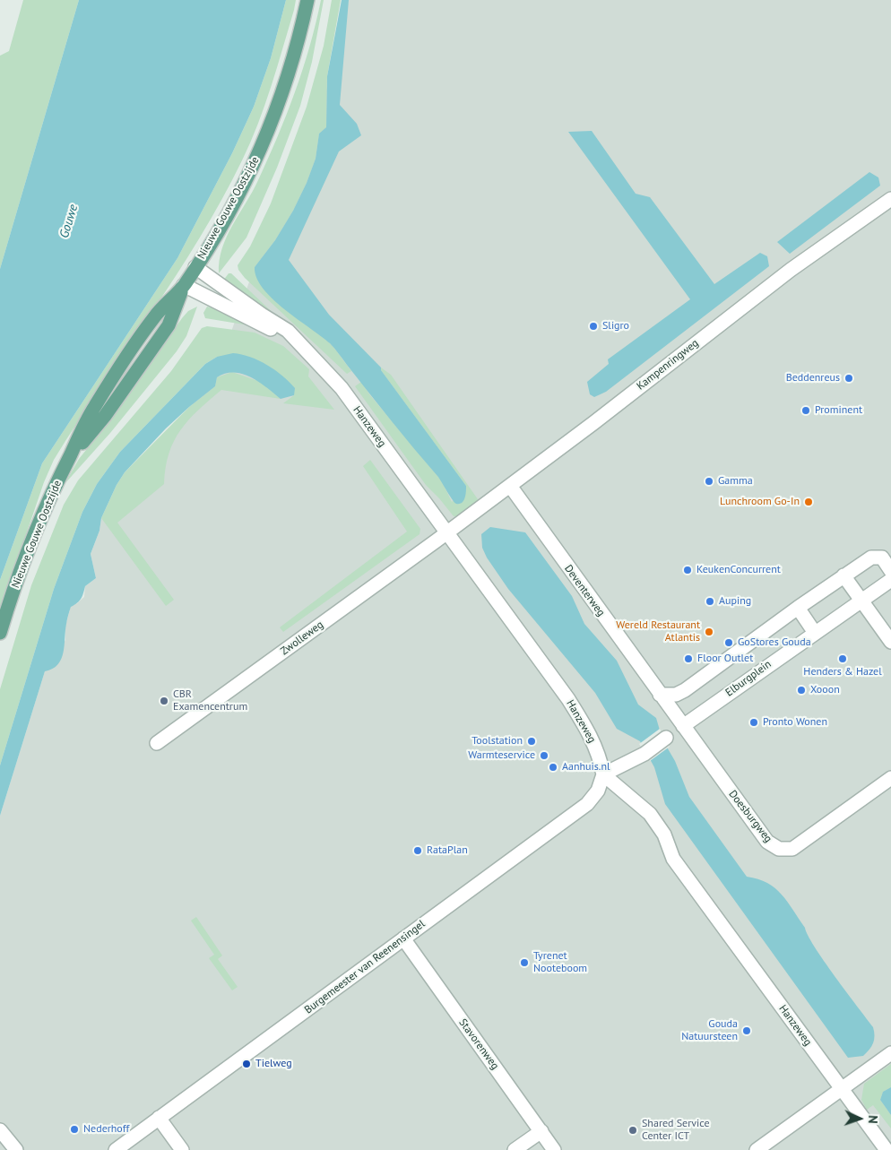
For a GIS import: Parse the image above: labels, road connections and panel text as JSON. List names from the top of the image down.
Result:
{
  "streets": {
    "main road": ["Nieuwe Gouwe Oostzijde"],
    "street": [
      "Kampenringweg",
      "Hanzeweg",
      "Deventerweg",
      "Zwolleweg",
      "Elburgplein",
      "Doesburgweg",
      "Burgemeester van Reenensingel",
      "Stavorenweg"
    ]
  },
  "crossings": [
    ["Nieuwe Gouwe Oostzijde", "Hanzeweg"],
    ["Kampenringweg", "Hanzeweg"],
    ["Kampenringweg", "Deventerweg"],
    ["Kampenringweg", "Zwolleweg"],
    ["Hanzeweg", "Zwolleweg"],
    ["Hanzeweg", "Burgemeester van Reenensingel"],
    ["Deventerweg", "Doesburgweg"],
    ["Elburgplein", "Doesburgweg"],
    ["Burgemeester van Reenensingel", "Stavorenweg"]
  ],
  "water": ["Gouwe"],
  "places": [
    "Sligro",
    "Beddenreus",
    "Prominent",
    "Gamma",
    "Lunchroom Go-In",
    "KeukenConcurrent",
    "Auping",
    "Wereld Restaurant Atlantis",
    "GoStores Gouda",
    "Floor Outlet",
    "Henders & Hazel",
    "Xooon",
    "CBR Examencentrum",
    "Pronto Wonen",
    "Toolstation",
    "Warmteservice",
    "Aanhuis.nl",
    "RataPlan",
    "Tyrenet Nooteboom",
    "Gouda Natuursteen",
    "Tielweg",
    "Nederhoff",
    "Shared Service Center ICT"
  ],
  "north": "right"
}
